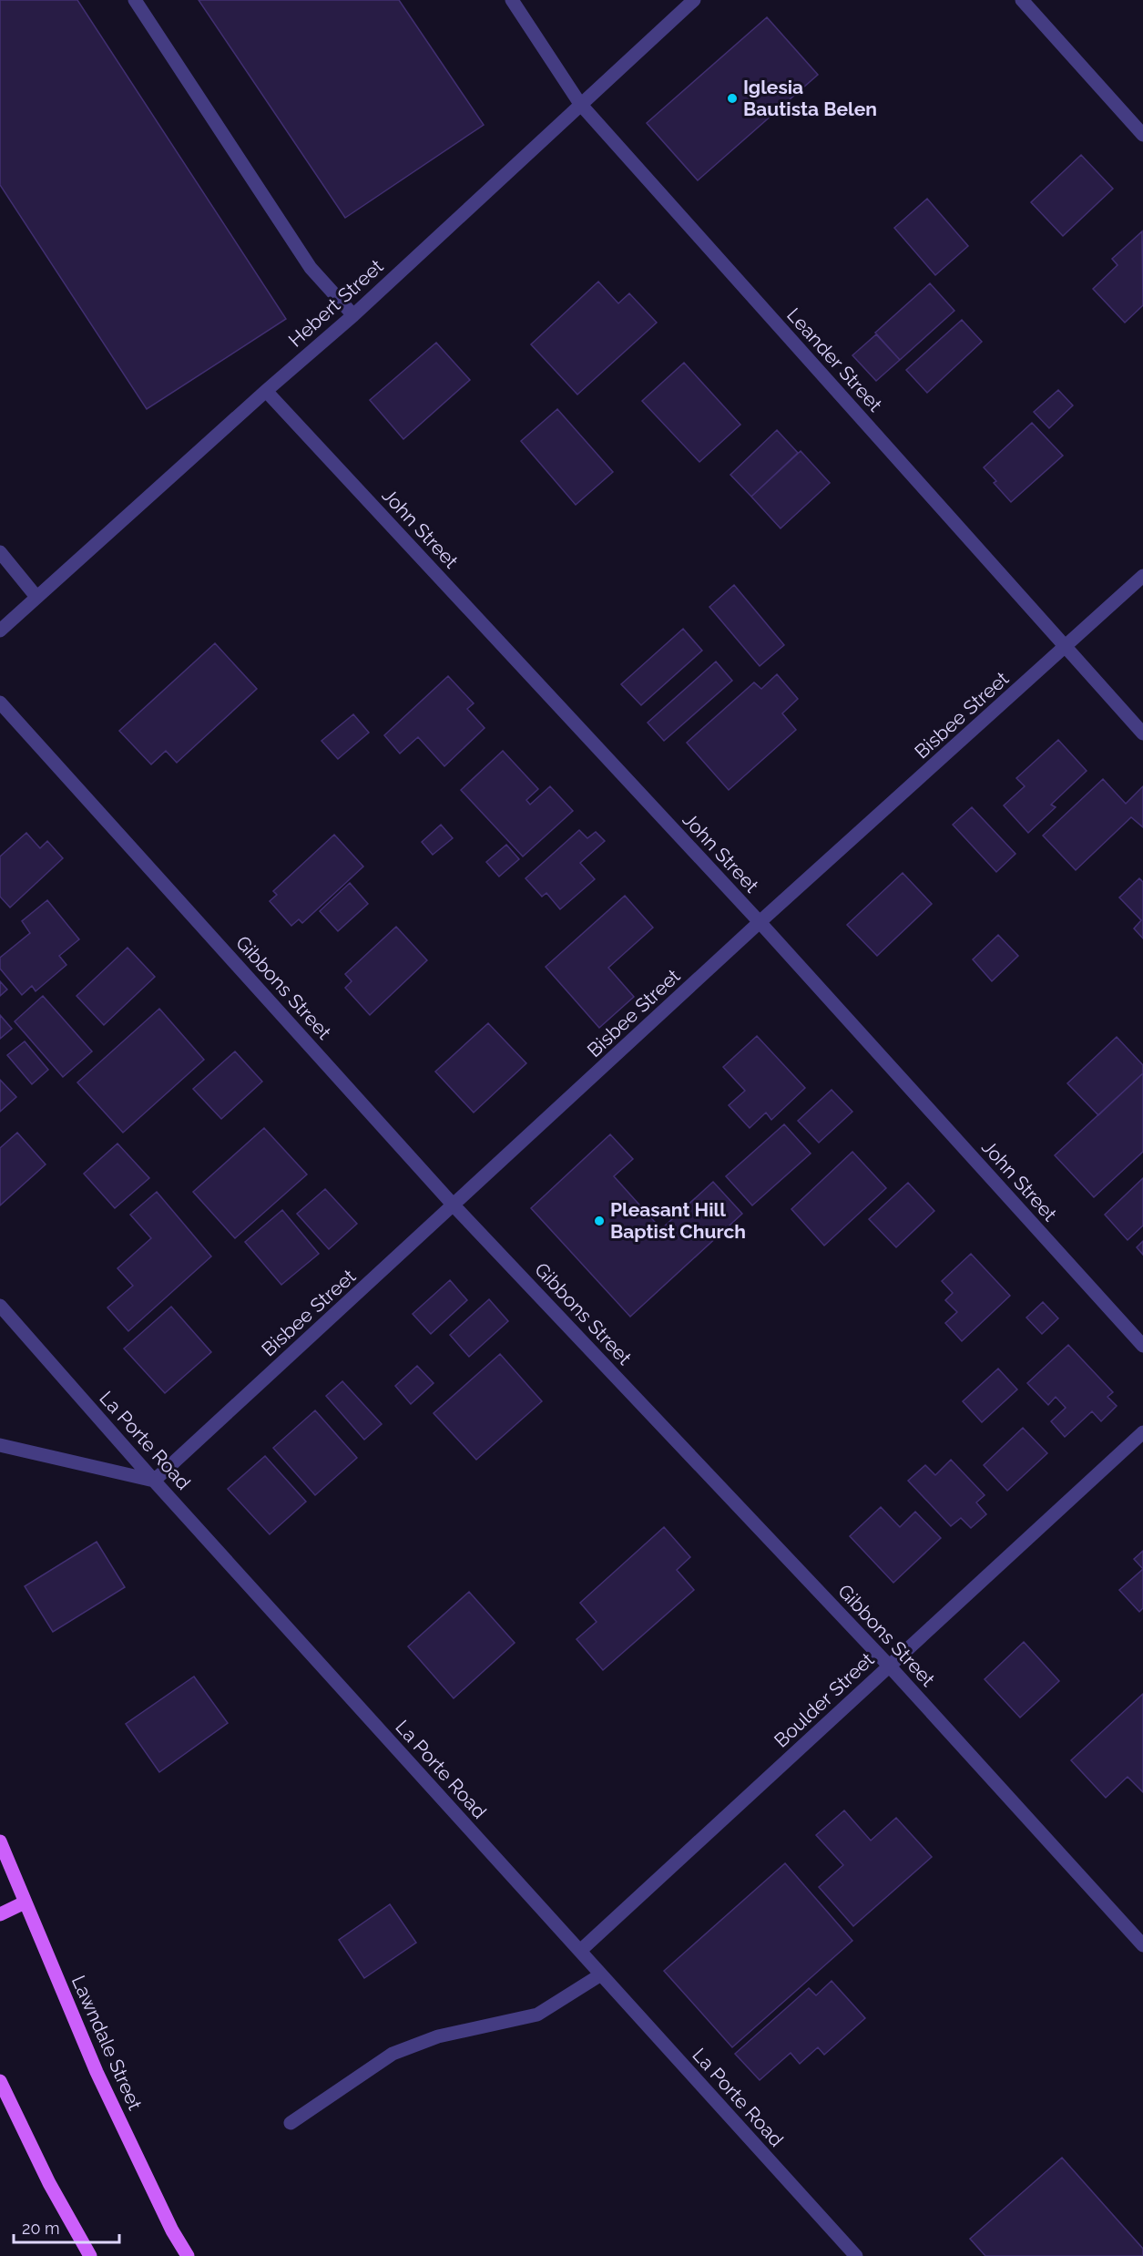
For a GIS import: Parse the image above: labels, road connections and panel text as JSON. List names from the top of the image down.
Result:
{
  "streets": {
    "main road": ["Lawndale Street"],
    "street": [
      "Hebert Street",
      "Leander Street",
      "John Street",
      "Bisbee Street",
      "Gibbons Street",
      "La Porte Road",
      "Boulder Street"
    ]
  },
  "crossings": [
    ["Hebert Street", "Leander Street"],
    ["Hebert Street", "John Street"],
    ["Leander Street", "Bisbee Street"],
    ["John Street", "Bisbee Street"],
    ["Bisbee Street", "Gibbons Street"],
    ["Bisbee Street", "La Porte Road"],
    ["Gibbons Street", "Boulder Street"],
    ["La Porte Road", "Boulder Street"]
  ],
  "places": ["Iglesia Bautista Belen", "Pleasant Hill Baptist Church"],
  "scale_bar": "20 m"
}
